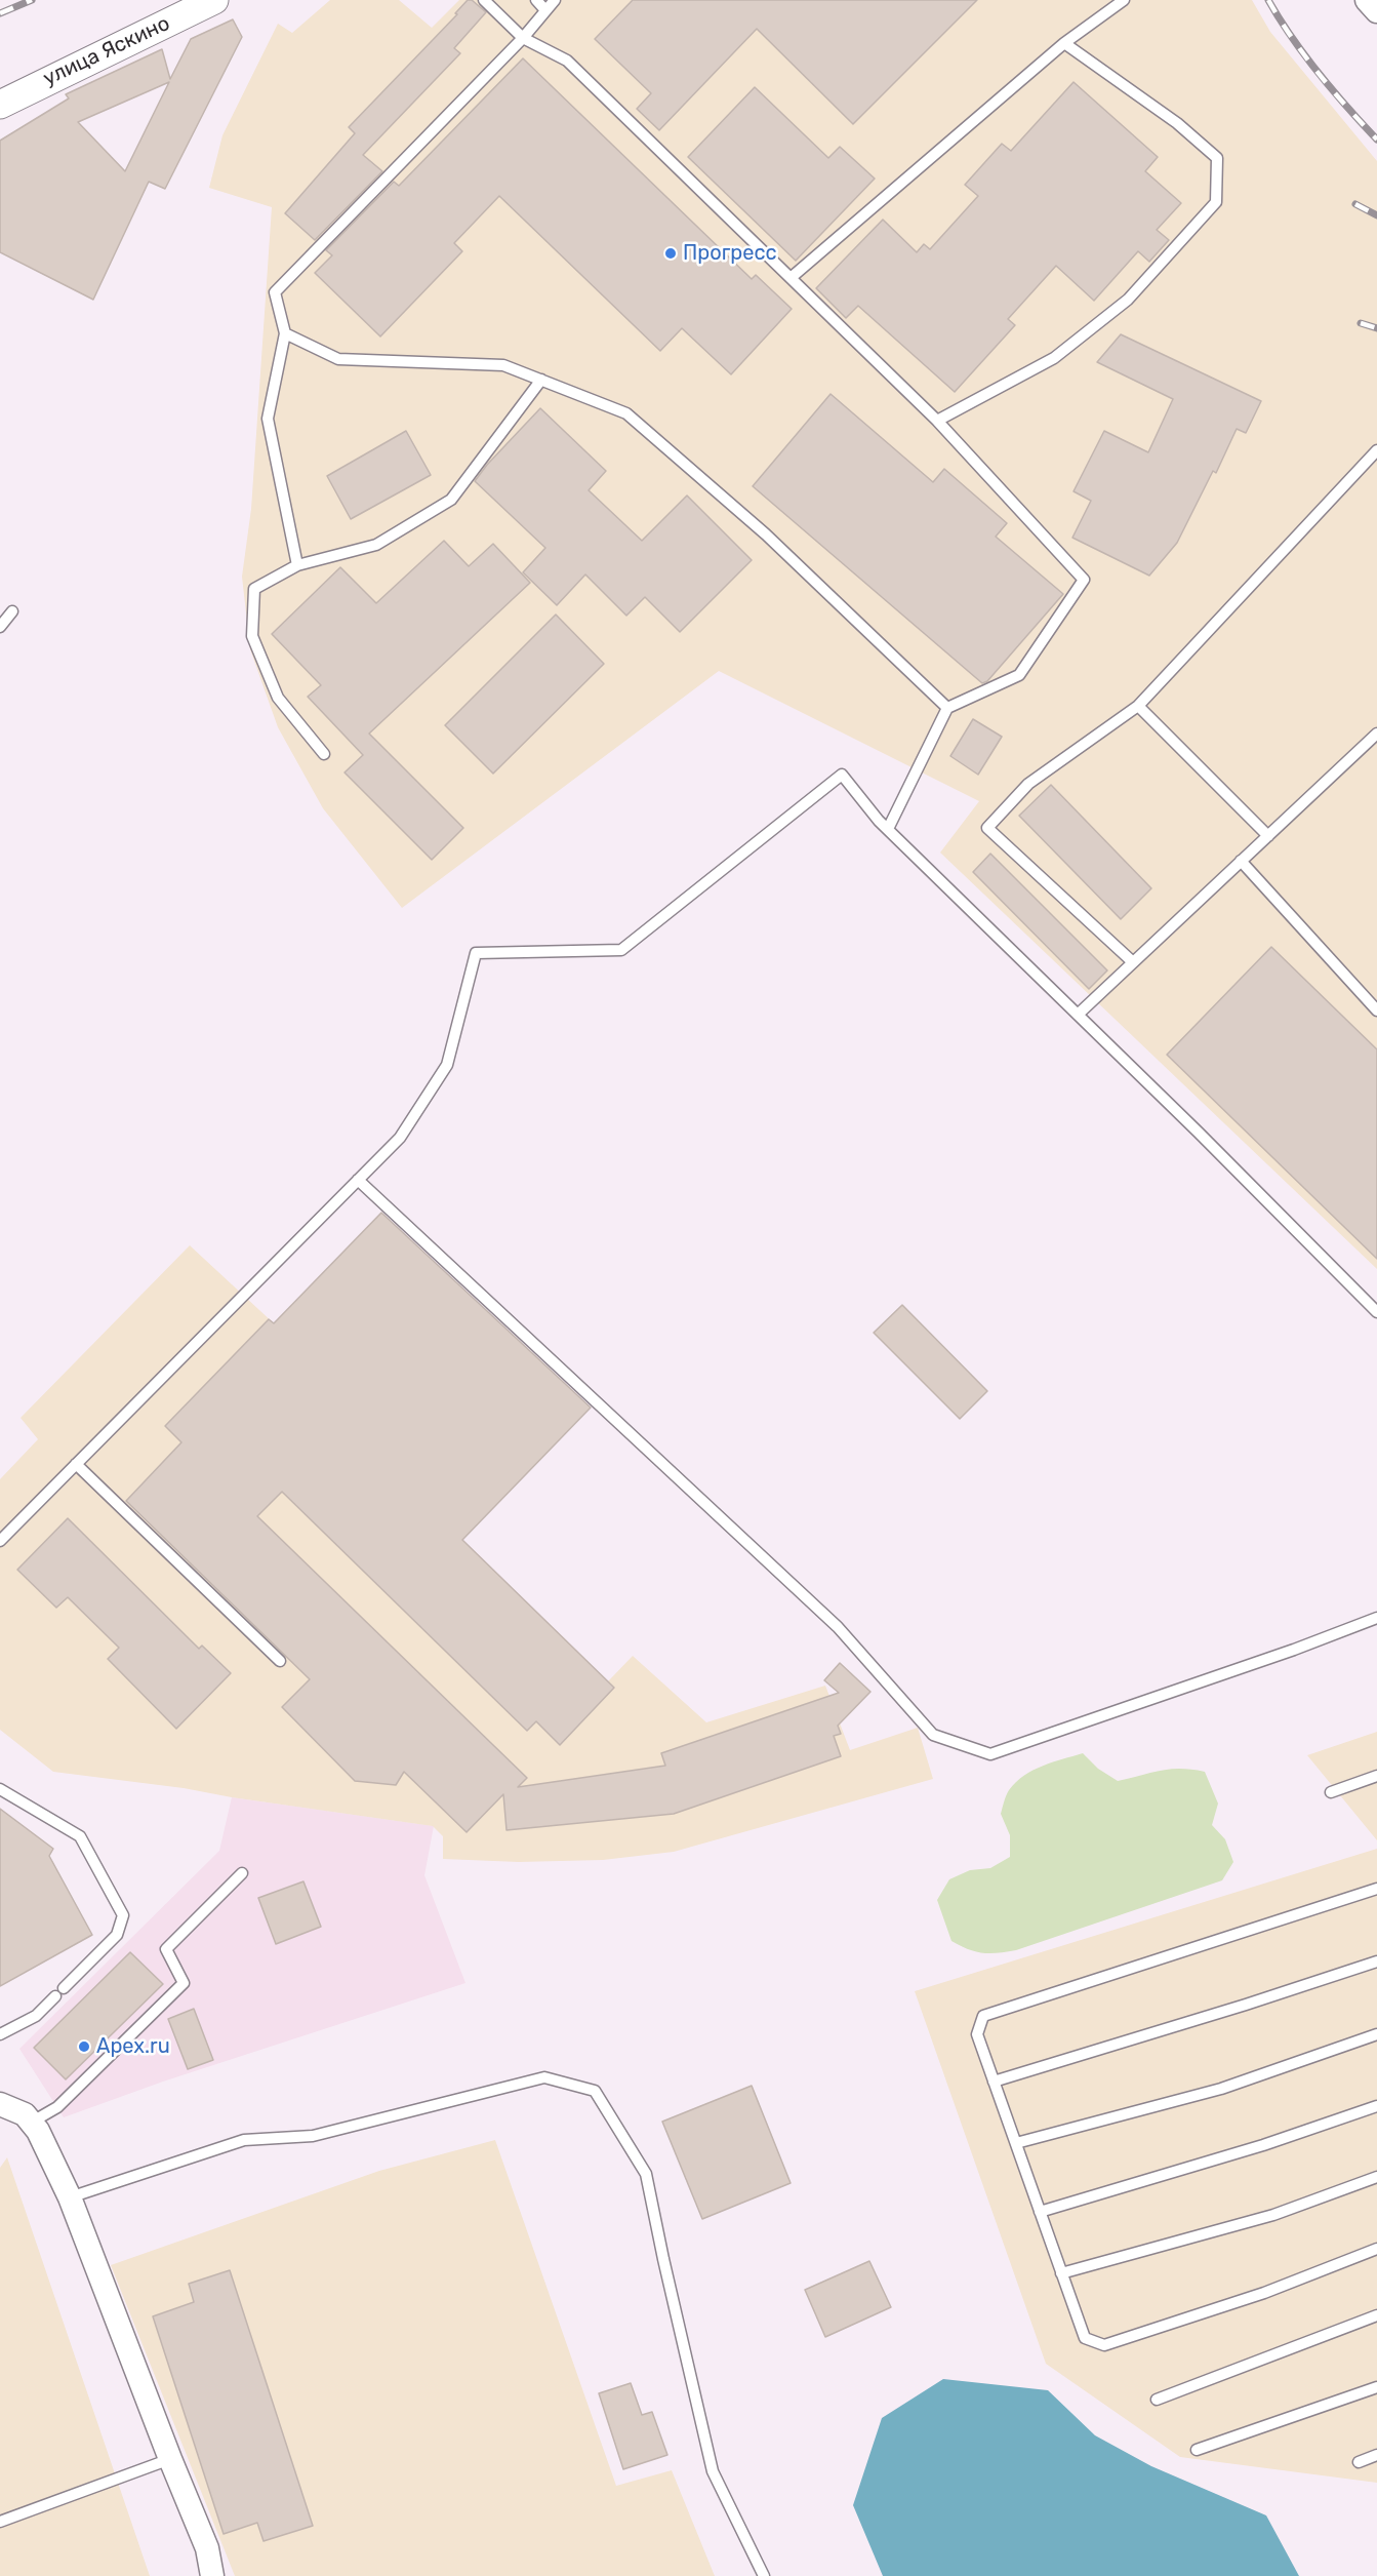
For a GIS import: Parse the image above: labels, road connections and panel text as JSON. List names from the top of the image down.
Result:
{
  "streets": {
    "street": ["улица Яскино"]
  },
  "places": ["Прогресс", "Apex.ru"]
}
